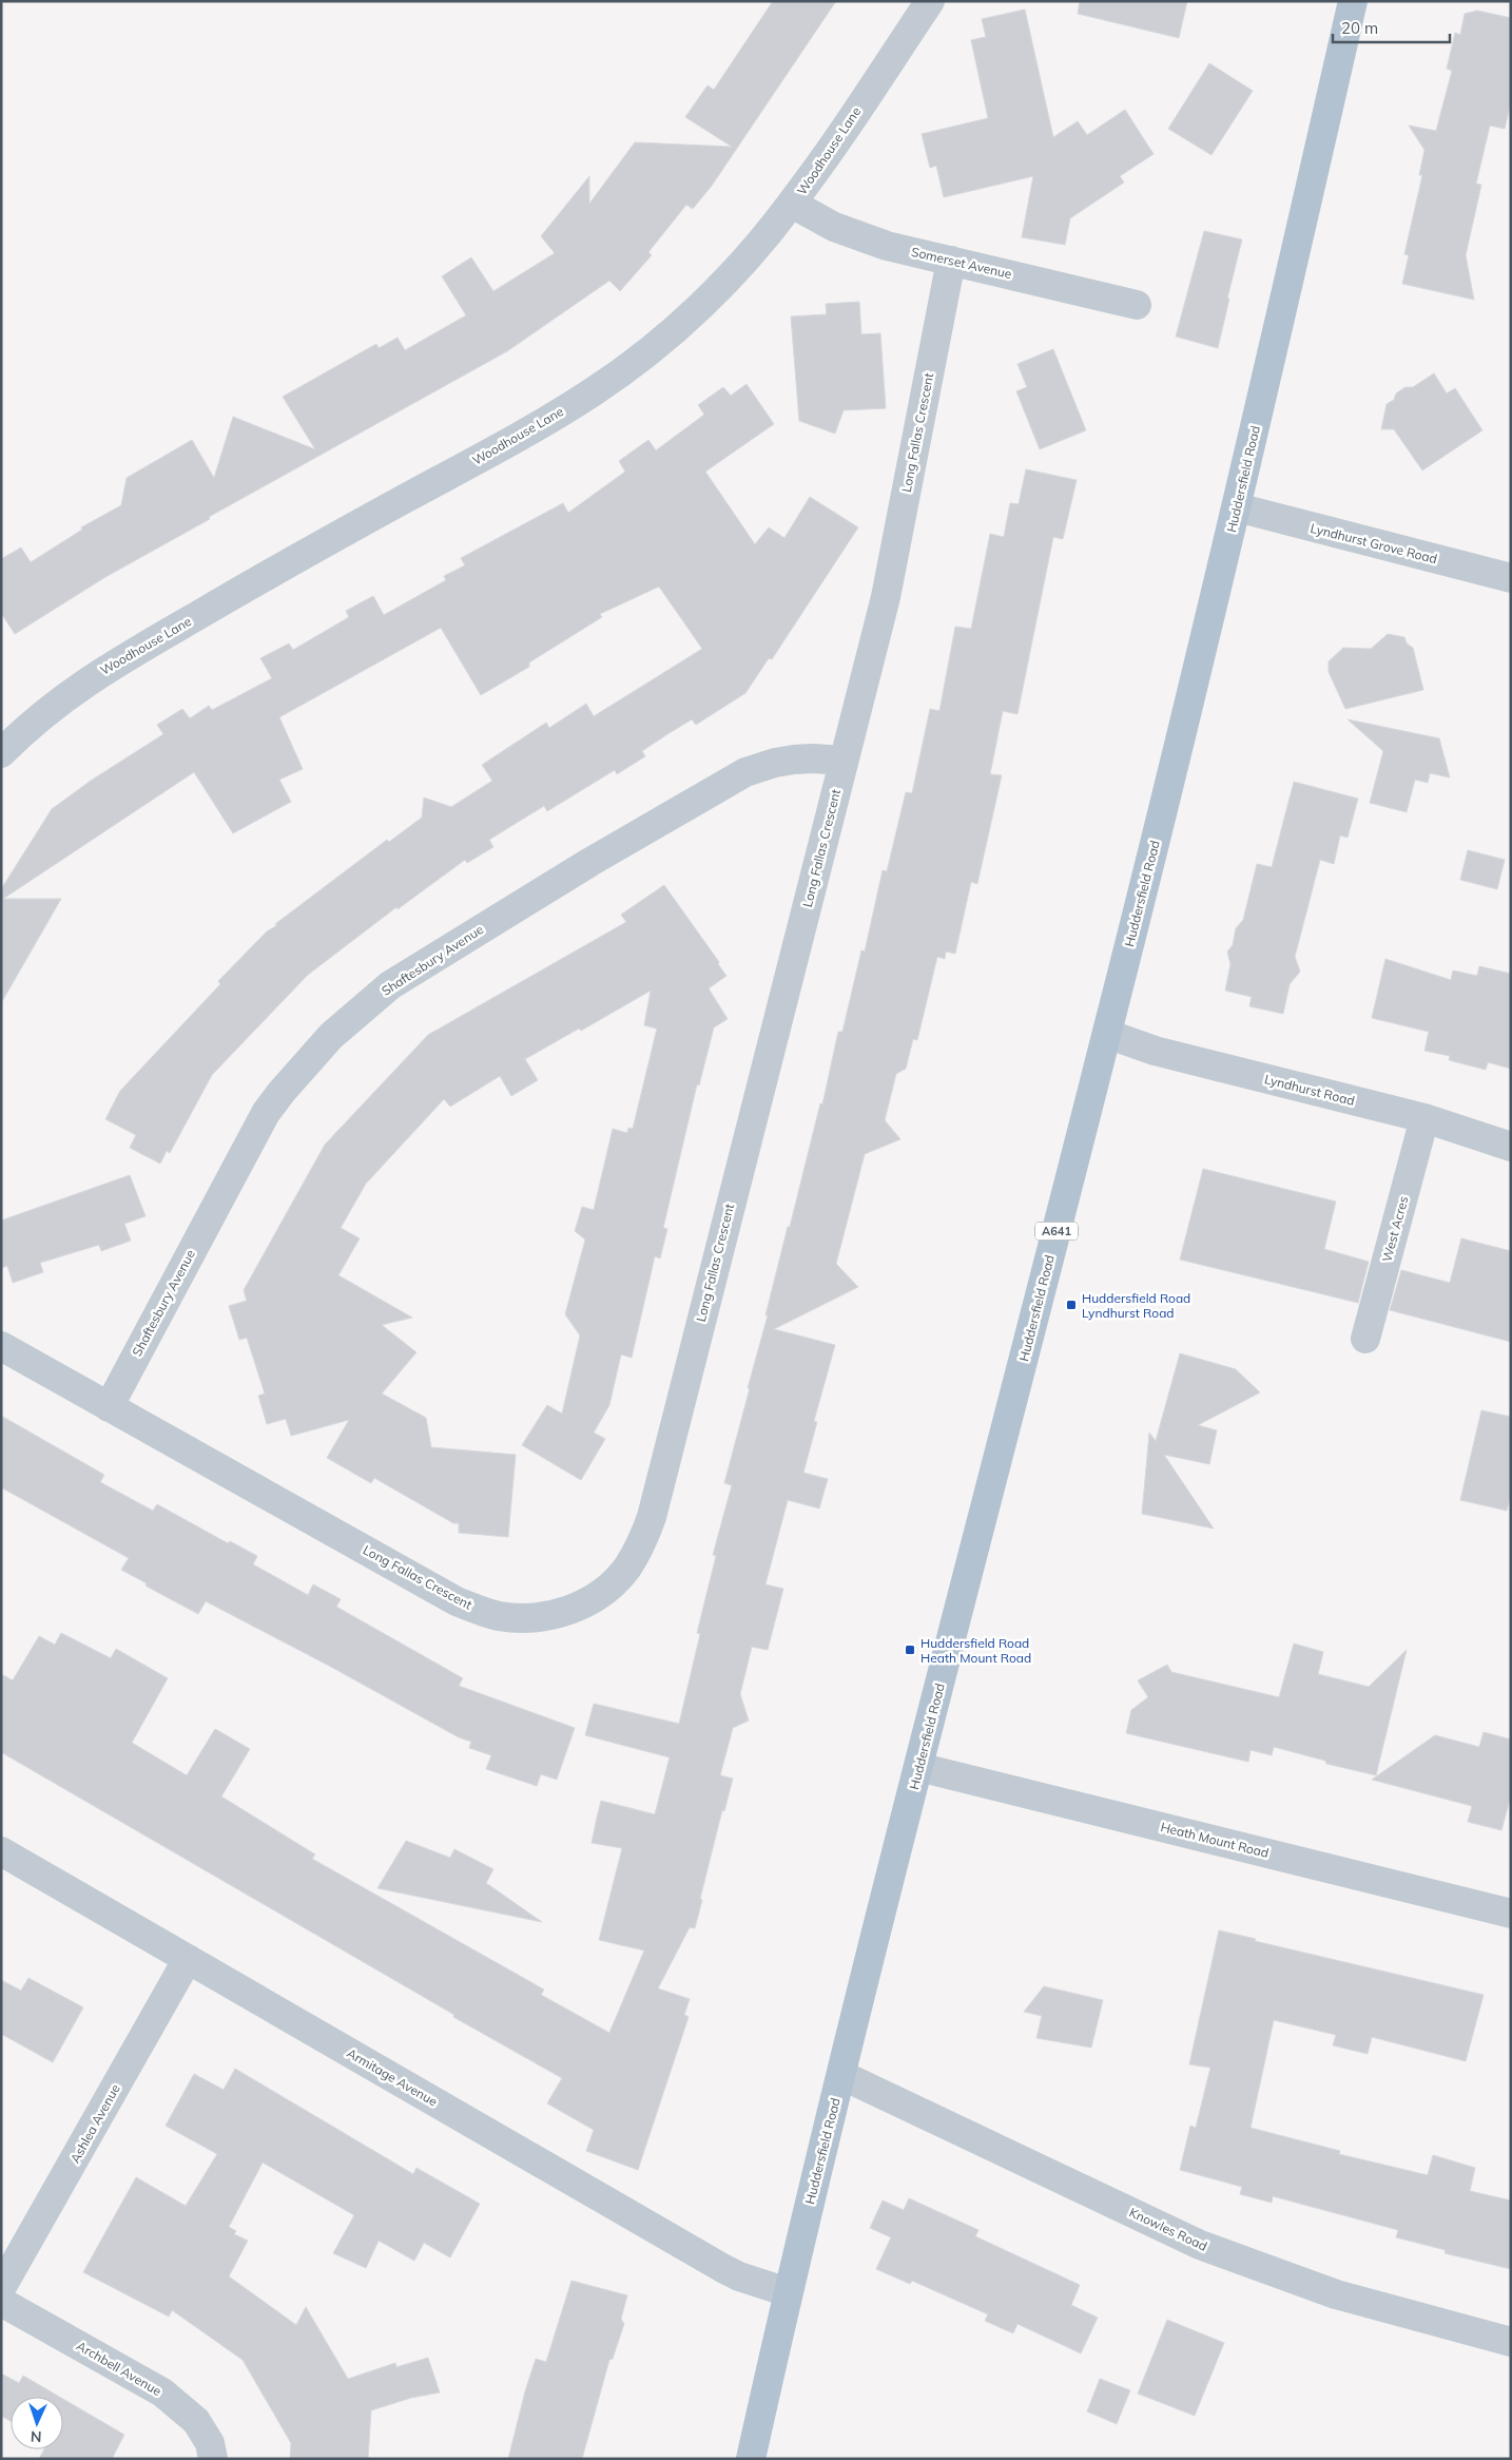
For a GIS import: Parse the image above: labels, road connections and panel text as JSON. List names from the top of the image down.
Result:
{
  "streets": {
    "main road": ["Huddersfield Road", "A641"],
    "street": [
      "Woodhouse Lane",
      "Somerset Avenue",
      "Long Fallas Crescent",
      "Lyndhurst Grove Road",
      "Shaftesbury Avenue",
      "Lyndhurst Road",
      "West Acres",
      "Heath Mount Road",
      "Armitage Avenue",
      "Ashlea Avenue",
      "Knowles Road",
      "Archbell Avenue"
    ]
  },
  "crossings": [
    ["Woodhouse Lane", "Somerset Avenue"],
    ["Somerset Avenue", "Long Fallas Crescent"],
    ["Long Fallas Crescent", "Shaftesbury Avenue"],
    ["Huddersfield Road", "Lyndhurst Grove Road"],
    ["Huddersfield Road", "Lyndhurst Road"],
    ["Huddersfield Road", "Heath Mount Road"],
    ["Huddersfield Road", "Armitage Avenue"],
    ["Huddersfield Road", "Knowles Road"],
    ["Lyndhurst Road", "West Acres"],
    ["Armitage Avenue", "Ashlea Avenue"]
  ],
  "places": {
    "transit": ["Huddersfield Road Lyndhurst Road", "Huddersfield Road Heath Mount Road"]
  },
  "scale_bar": "20 m",
  "north": "bottom"
}
